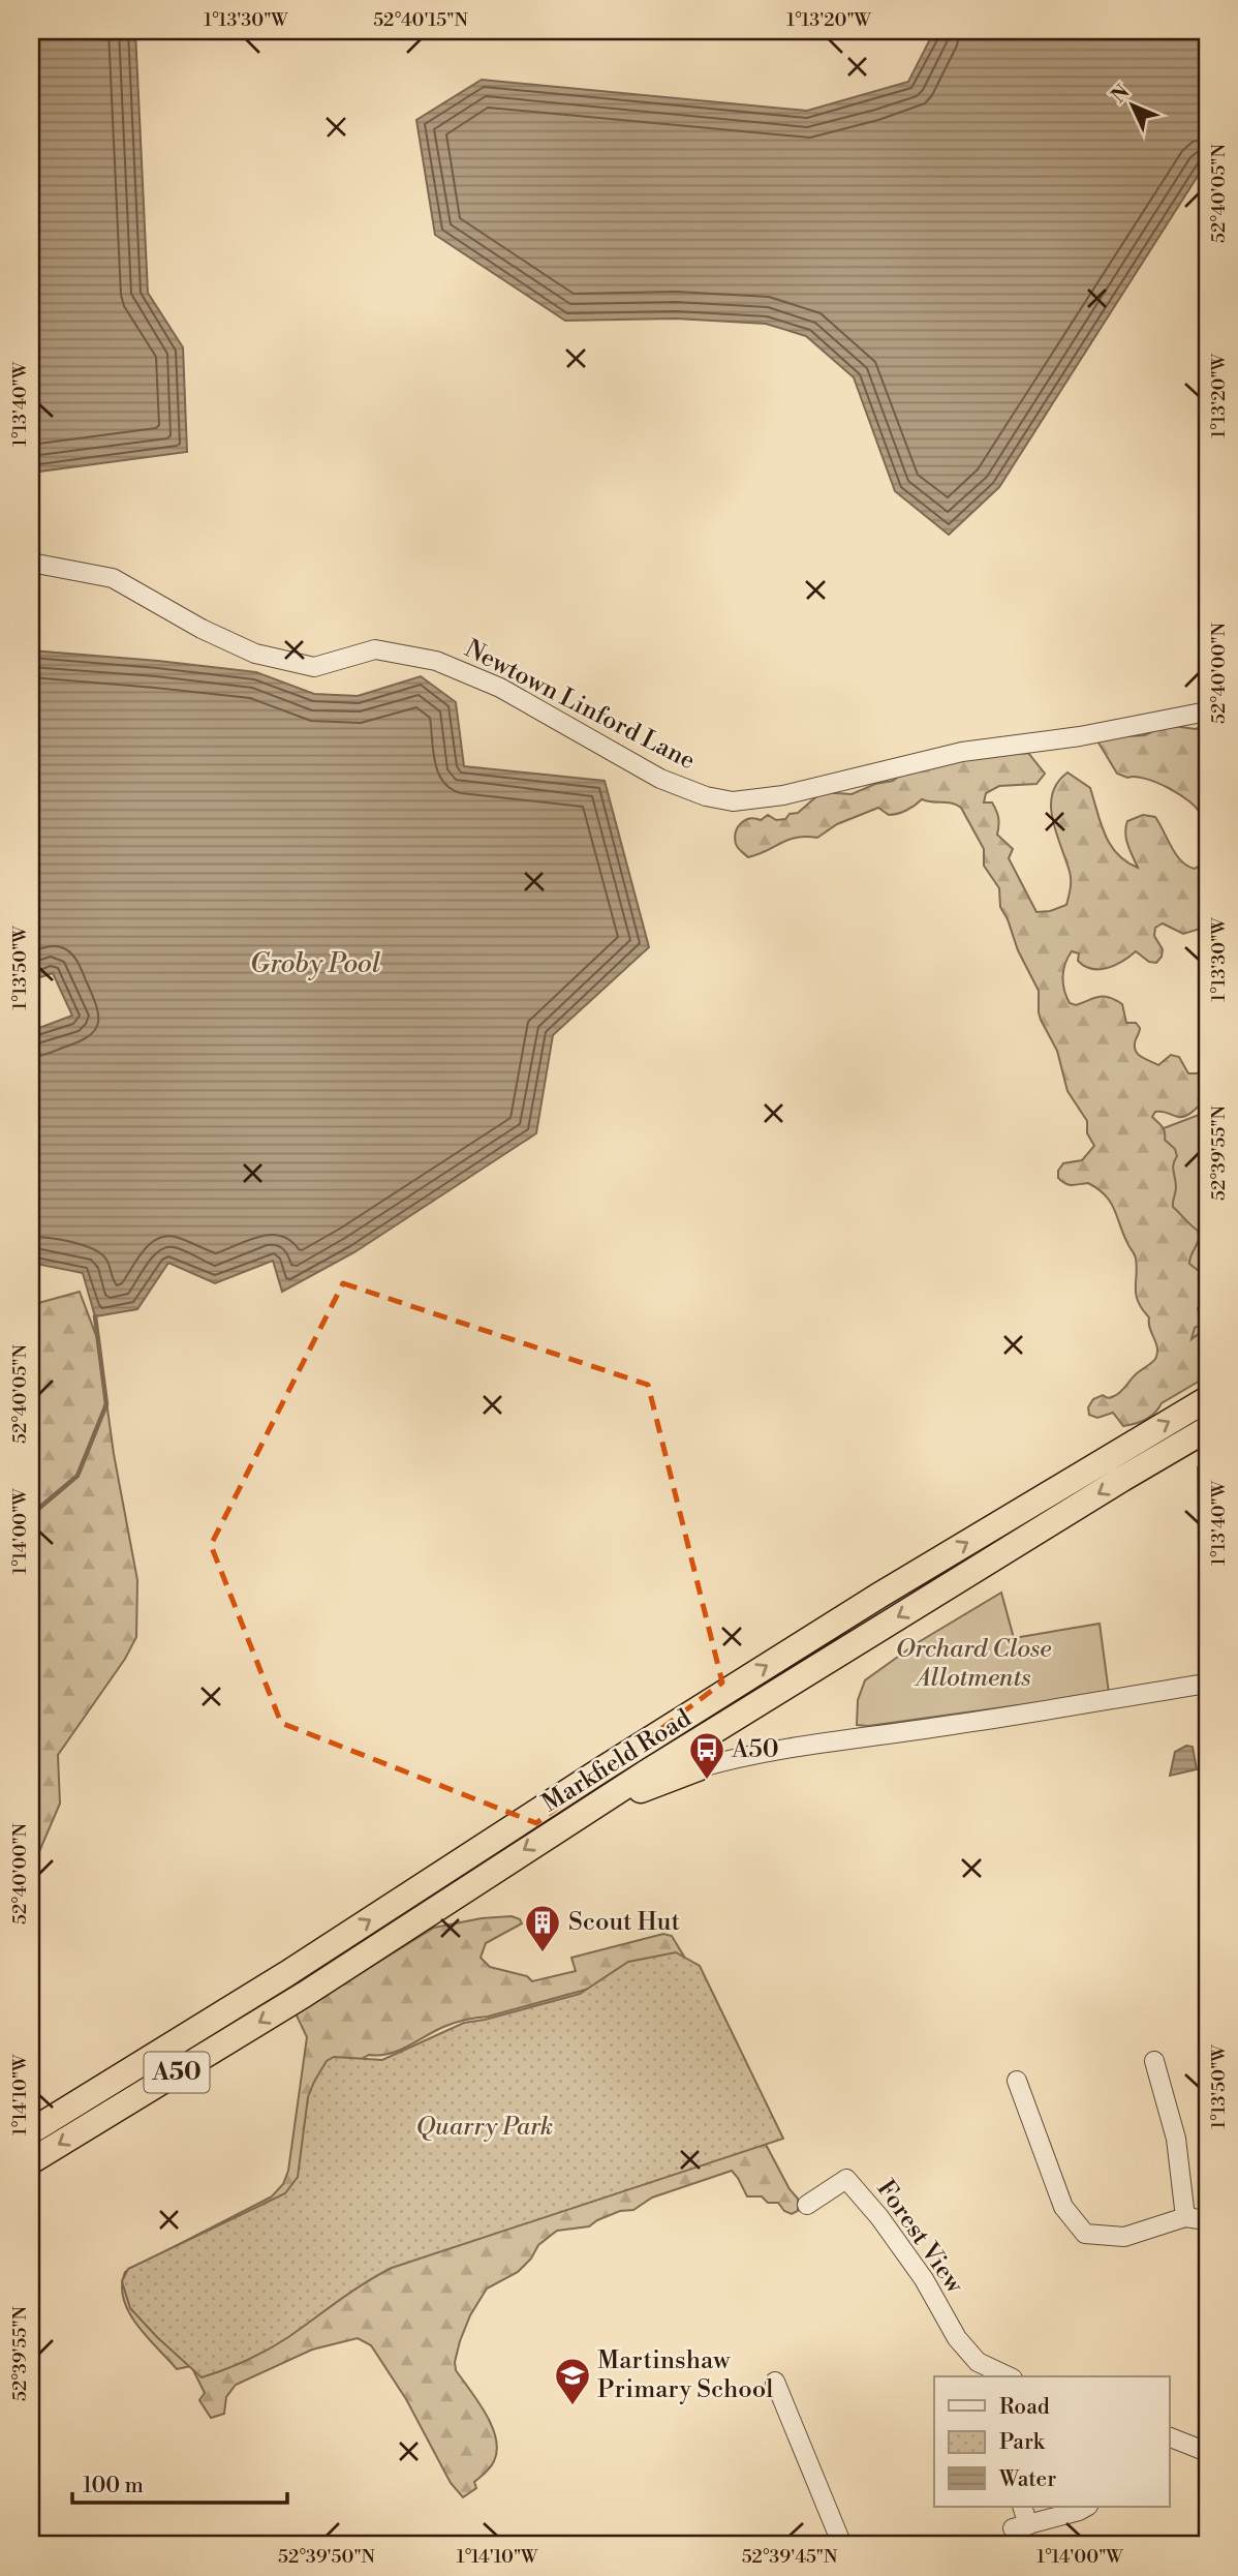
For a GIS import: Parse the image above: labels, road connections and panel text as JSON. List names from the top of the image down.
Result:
{
  "streets": {
    "highway": ["Markfield Road", "A50"],
    "street": ["Newtown Linford Lane", "Forest View"]
  },
  "water": ["Groby Pool"],
  "parks": ["Orchard Close Allotments", "Quarry Park"],
  "places": {
    "bus stop": ["A50"],
    "building": ["Scout Hut"],
    "school or university": ["Martinshaw Primary School"]
  },
  "legend": ["Road", "Park", "Water"],
  "scale_bar": "100 m",
  "north": "top left",
  "coordinates": [
    "1°13'30\"W",
    "52°40'15\"N",
    "1°13'20\"W",
    "52°40'05\"N",
    "1°13'40\"W",
    "52°40'00\"N",
    "1°13'50\"W",
    "52°39'55\"N",
    "1°14'00\"W",
    "1°14'10\"W",
    "52°39'50\"N",
    "52°39'45\"N"
  ]
}
